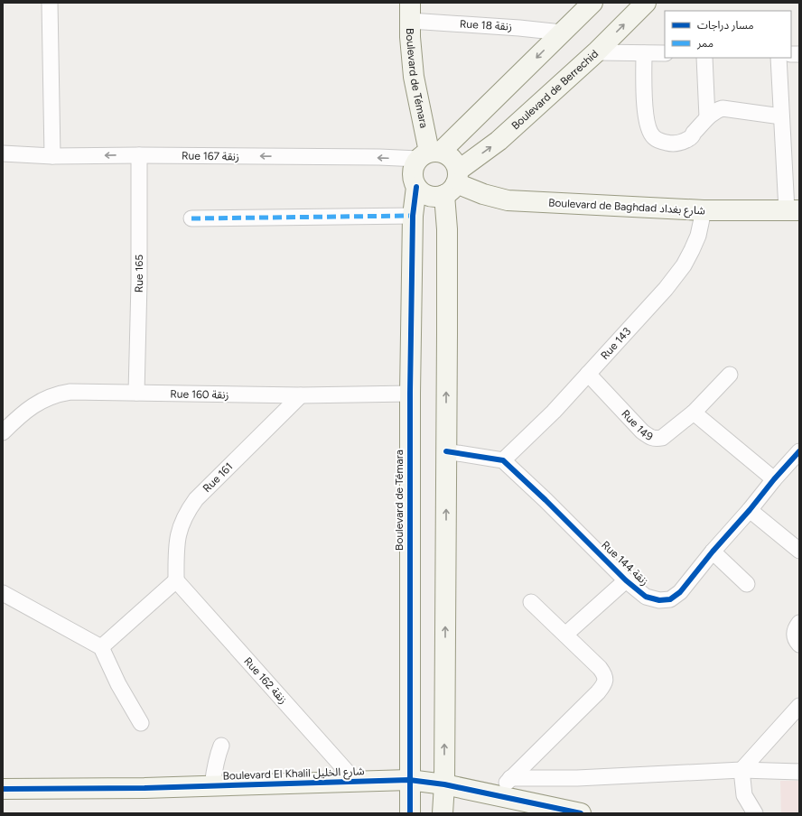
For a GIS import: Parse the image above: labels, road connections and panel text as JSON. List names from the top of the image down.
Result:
{
  "streets": {
    "street": [
      "Rue 18 زنقة",
      "Boulevard de Témara",
      "Boulevard de Berrechid",
      "Rue 167 زنقة",
      "Boulevard de Baghdad شارع بغداد",
      "Rue 165",
      "Rue 143",
      "Rue 160 زنقة",
      "Rue 149",
      "Rue 161",
      "Rue 144 زنقة",
      "Rue 162 زنقة",
      "Boulevard El Khalil شارع الخليل"
    ]
  },
  "crossings": [
    ["Rue 18 زنقة", "Boulevard de Témara"],
    ["Boulevard de Témara", "Boulevard de Berrechid"],
    ["Boulevard de Témara", "Rue 167 زنقة"],
    ["Boulevard de Témara", "Boulevard de Baghdad شارع بغداد"],
    ["Boulevard de Témara", "Rue 160 زنقة"],
    ["Boulevard de Témara", "Boulevard El Khalil شارع الخليل"],
    ["Boulevard de Berrechid", "Rue 167 زنقة"],
    ["Boulevard de Berrechid", "Boulevard de Baghdad شارع بغداد"],
    ["Rue 167 زنقة", "Boulevard de Baghdad شارع بغداد"],
    ["Rue 167 زنقة", "Rue 165"],
    ["Boulevard de Baghdad شارع بغداد", "Rue 143"],
    ["Rue 165", "Rue 160 زنقة"],
    ["Rue 143", "Rue 149"],
    ["Rue 143", "Rue 144 زنقة"],
    ["Rue 160 زنقة", "Rue 161"],
    ["Rue 161", "Rue 162 زنقة"],
    ["Rue 162 زنقة", "Boulevard El Khalil شارع الخليل"]
  ],
  "legend": ["مسار دراجات", "ممر"]
}
